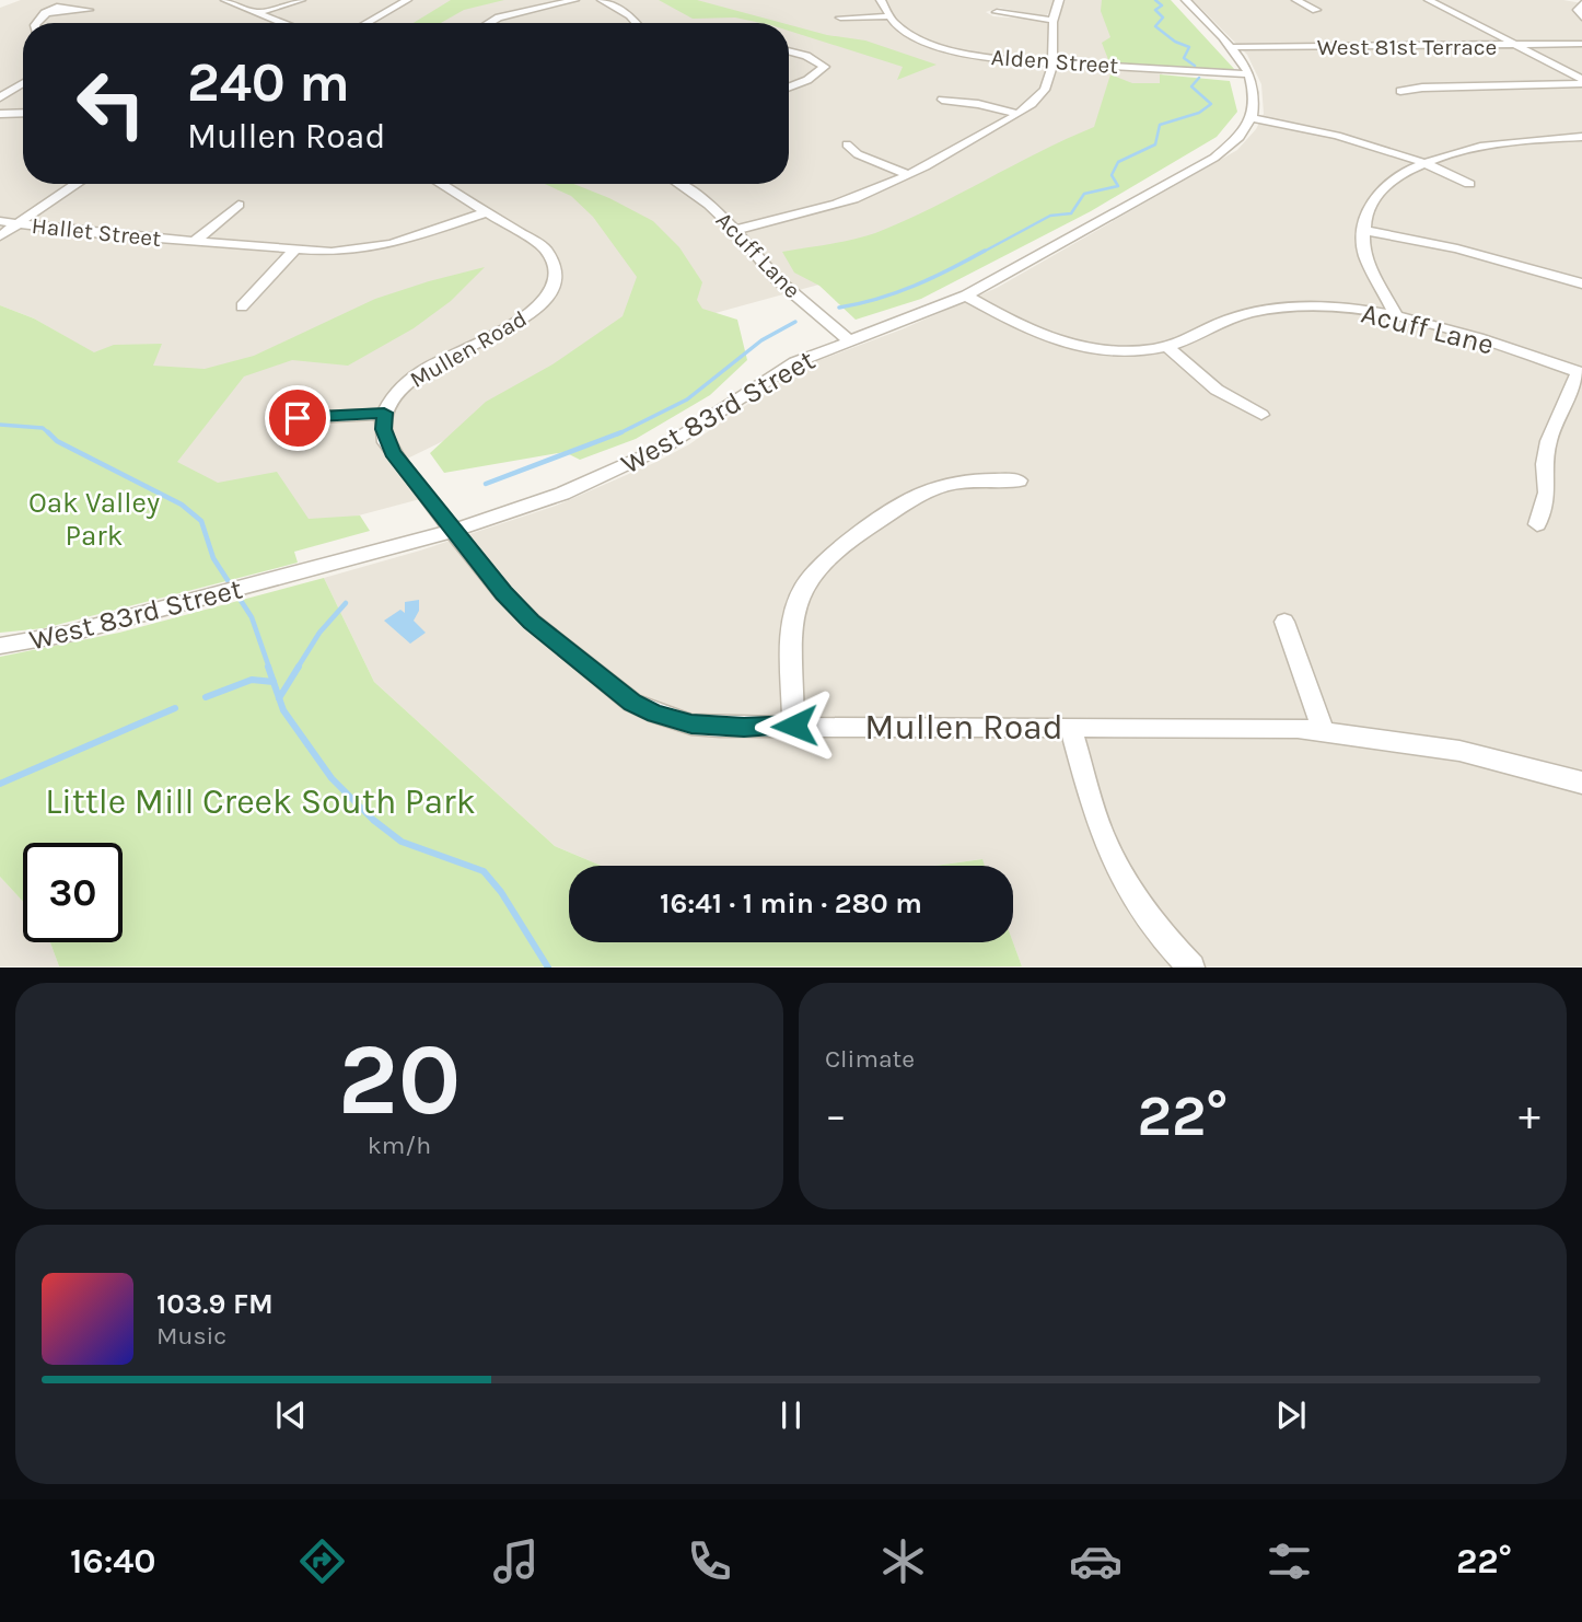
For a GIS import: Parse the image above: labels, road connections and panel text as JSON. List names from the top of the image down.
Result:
{
  "streets": {
    "street": [
      "West 81st Terrace",
      "Alden Street",
      "Hallet Street",
      "Acuff Lane",
      "Mullen Road",
      "West 83rd Street"
    ]
  },
  "crossings": [
    ["Hallet Street", "Mullen Road"],
    ["Acuff Lane", "West 83rd Street"],
    ["Mullen Road", "West 83rd Street"]
  ],
  "parks": ["Oak Valley Park", "Little Mill Creek South Park"],
  "page": {
    "turn": ["240 m", "Mullen Road"],
    "limit": "30",
    "trip": "16:41 · 1 min · 280 m",
    "tile": [
      ["20", "km/h"],
      "Climate"
    ],
    "heat": ["−", "22°", "+"],
    "song": ["103.9 FM", "Music"],
    "tabs": ["16:40", "22°"]
  }
}
